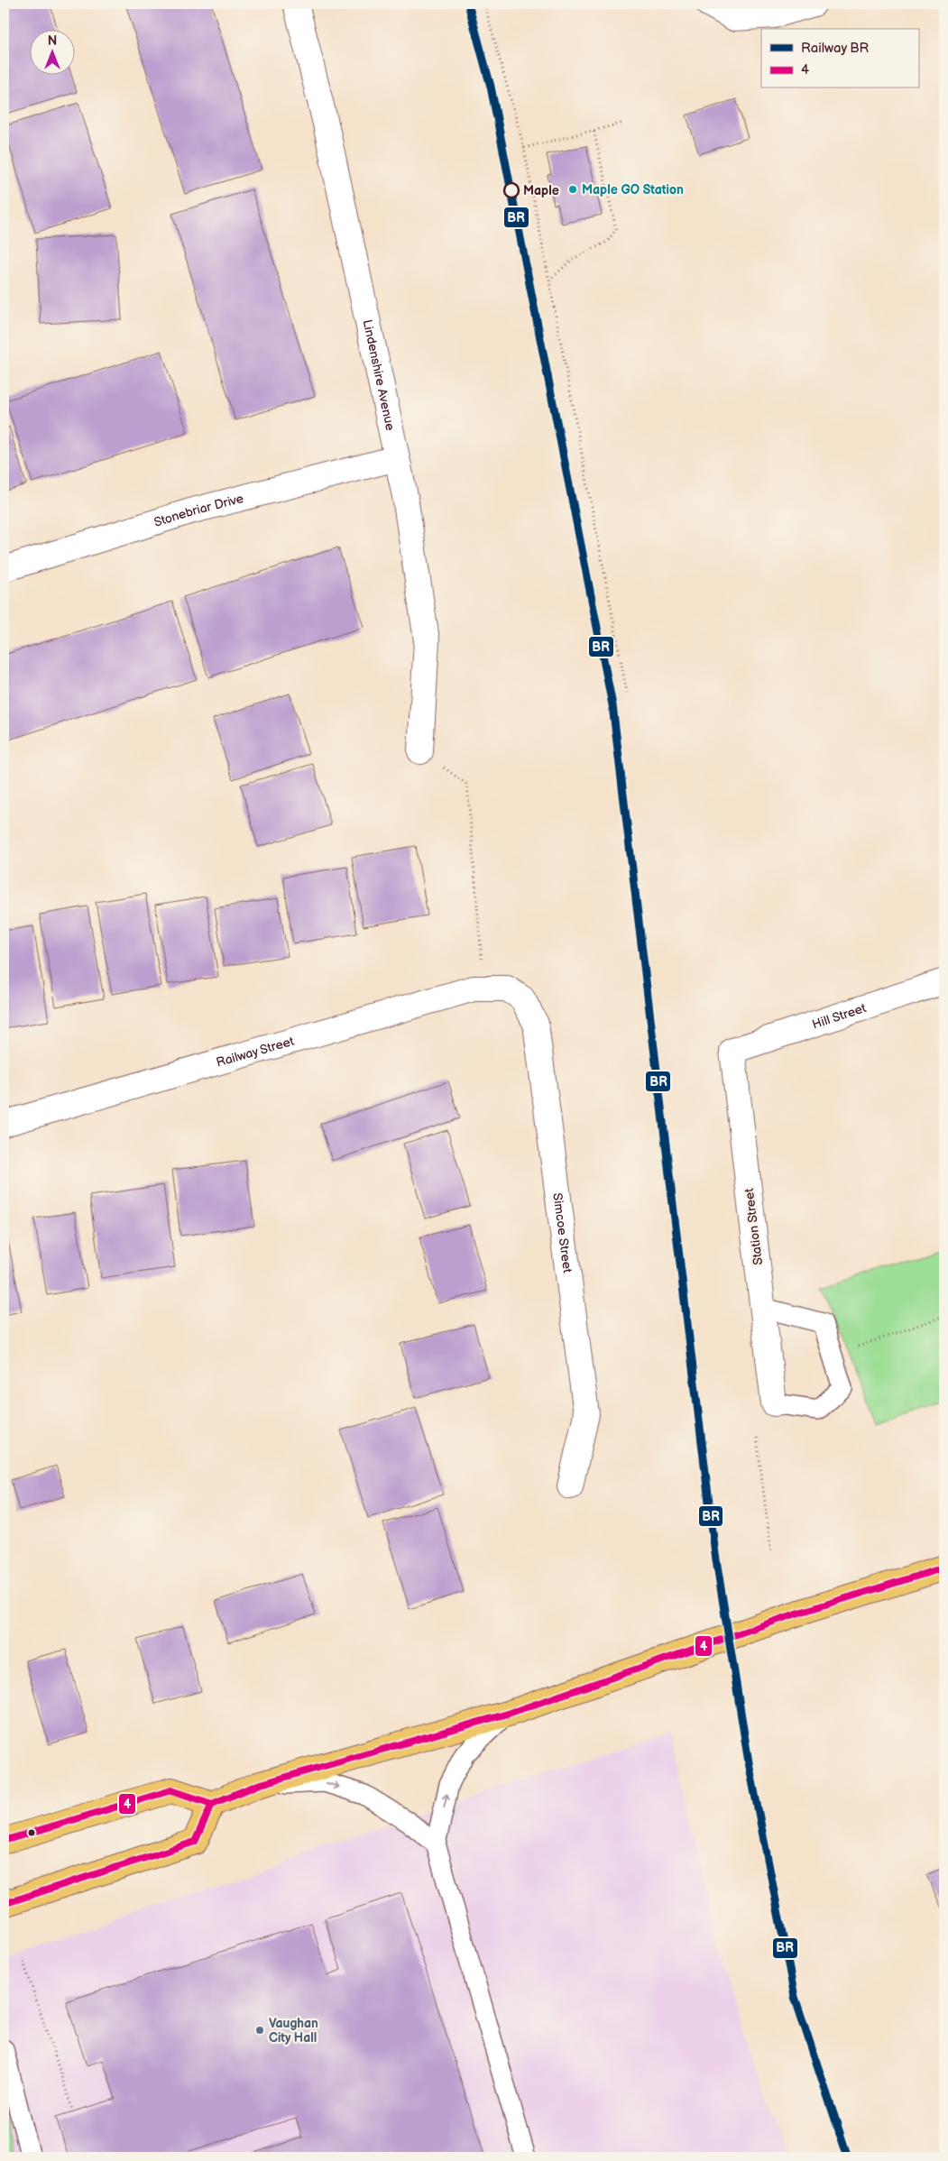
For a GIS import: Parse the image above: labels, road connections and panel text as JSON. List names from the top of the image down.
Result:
{
  "streets": {
    "street": [
      "Lindenshire Avenue",
      "Stonebriar Drive",
      "Hill Street",
      "Railway Street",
      "Station Street",
      "Simcoe Street"
    ]
  },
  "crossings": [
    ["Lindenshire Avenue", "Stonebriar Drive"],
    ["Hill Street", "Station Street"],
    ["Railway Street", "Simcoe Street"]
  ],
  "places": ["Maple GO Station", "Maple", "Vaughan City Hall"],
  "lines": ["rail line BR", "transit line 4"],
  "legend": ["Railway BR", "4"],
  "north": "top"
}
